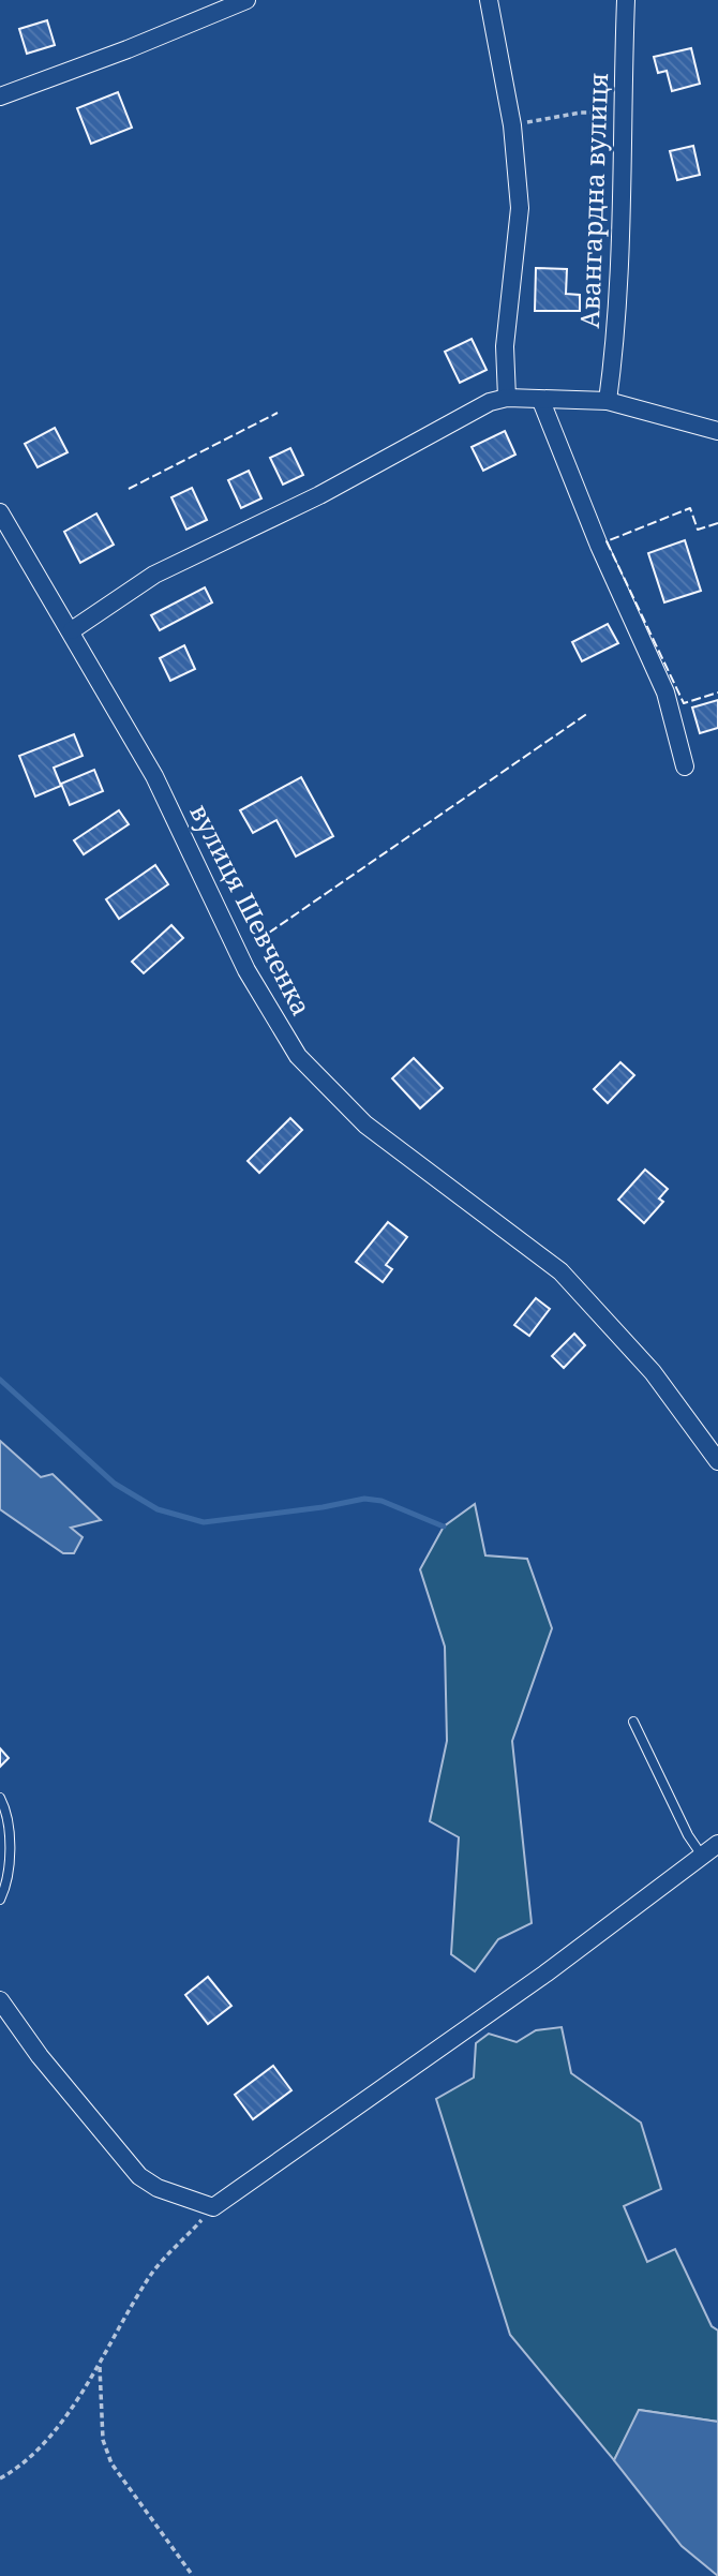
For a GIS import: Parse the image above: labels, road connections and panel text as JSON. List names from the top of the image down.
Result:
{
  "streets": {
    "street": ["Авангардна вулиця", "вулиця Шевченка"]
  }
}
